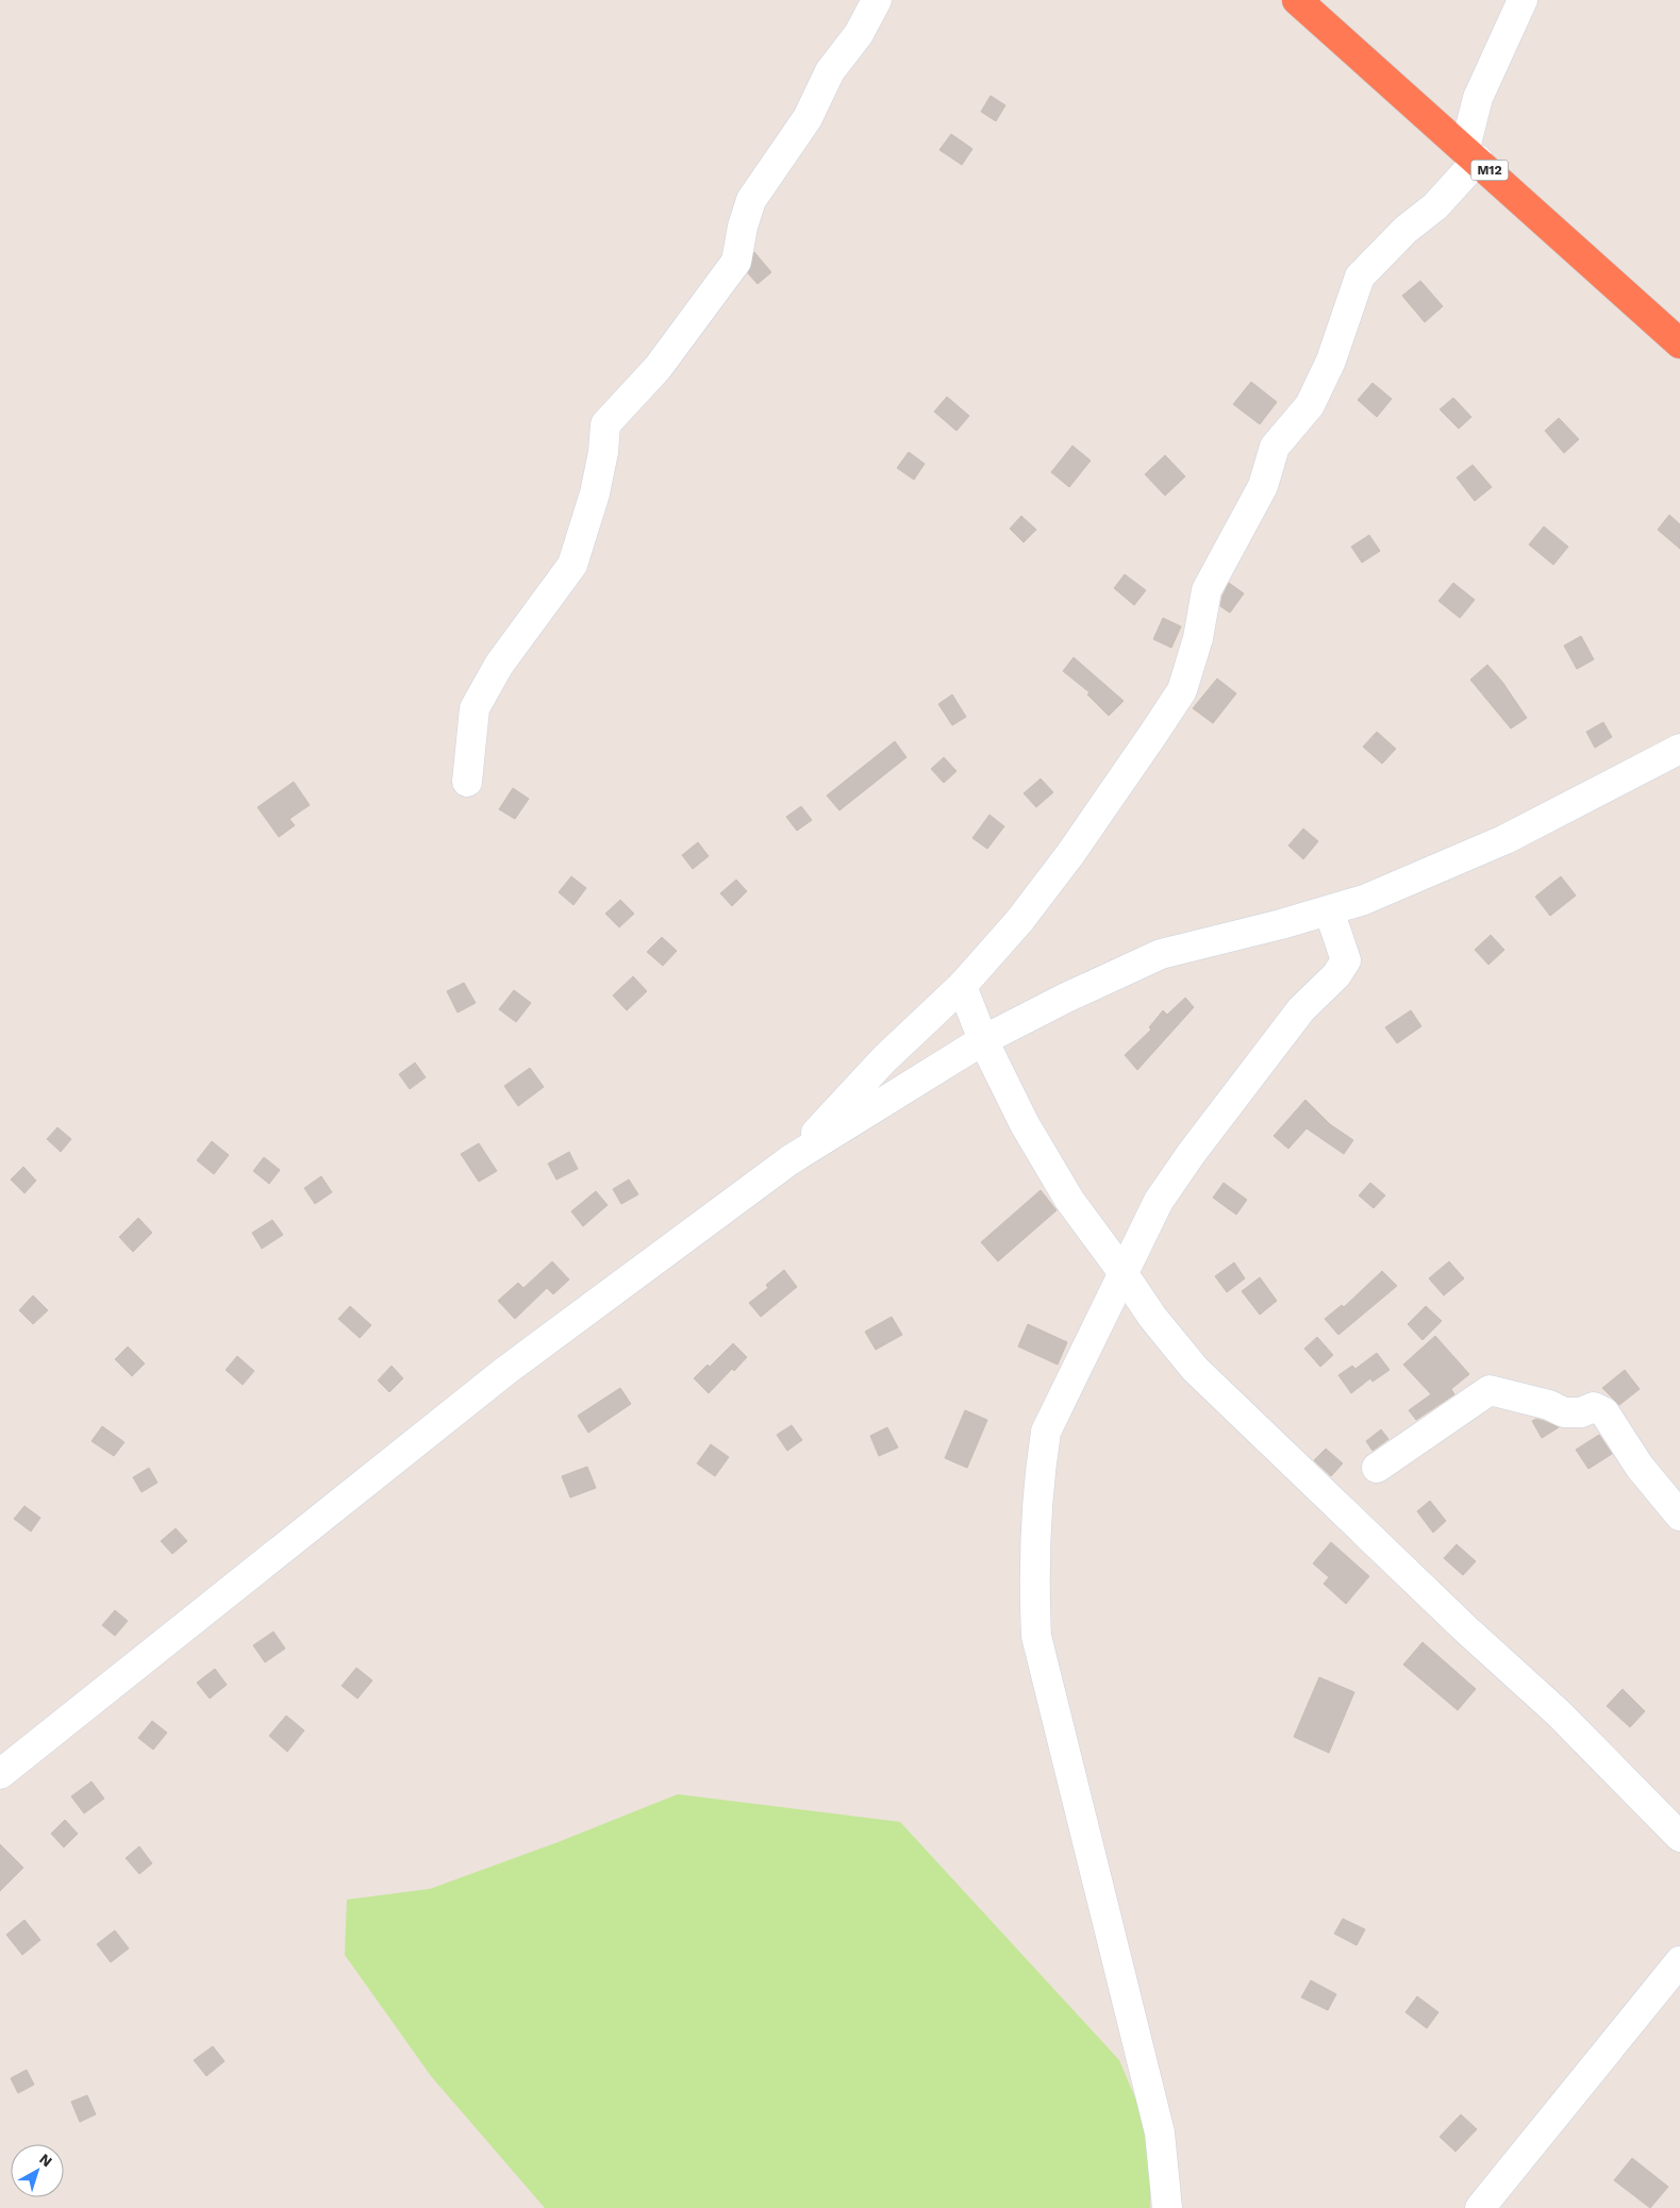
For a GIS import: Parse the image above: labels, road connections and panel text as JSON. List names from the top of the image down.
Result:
{
  "streets": {
    "highway": ["M12"]
  },
  "north": "top right"
}
